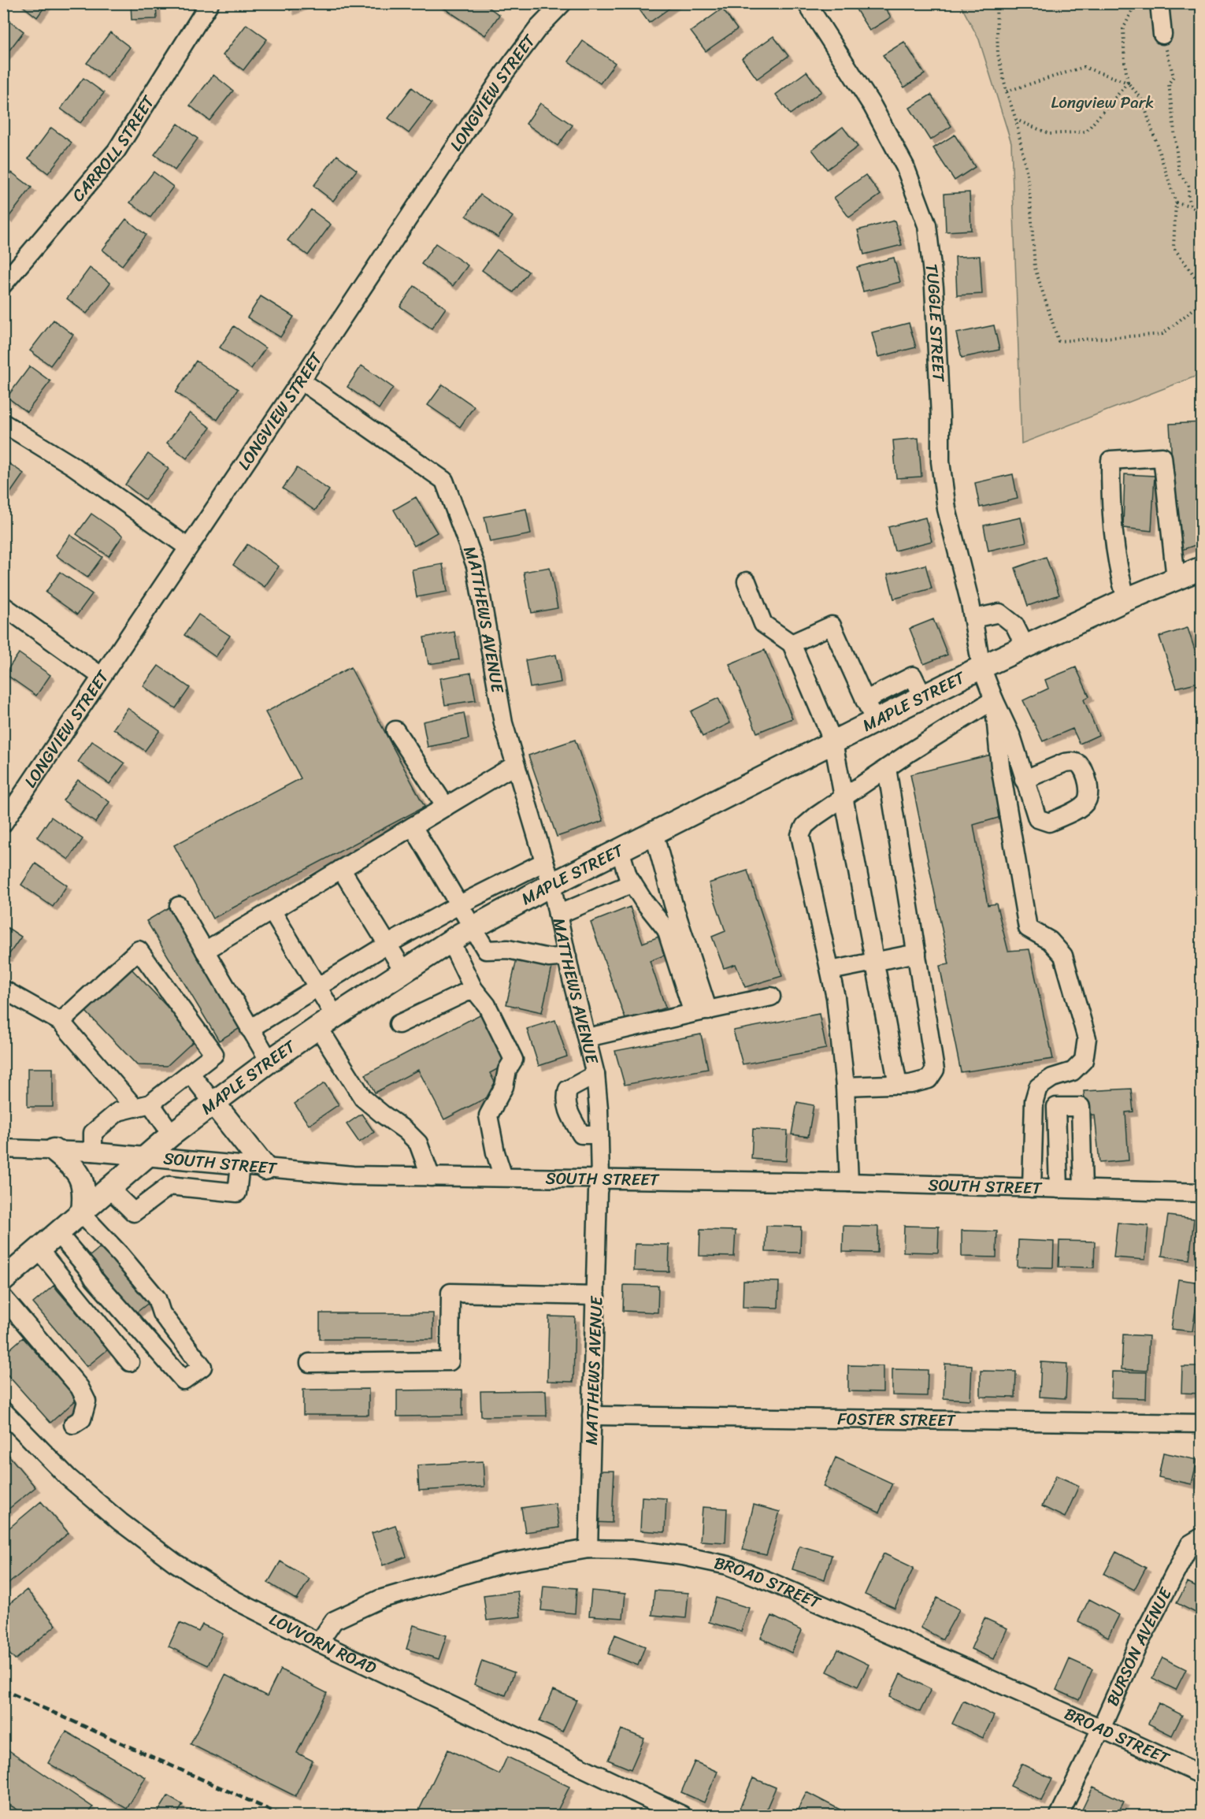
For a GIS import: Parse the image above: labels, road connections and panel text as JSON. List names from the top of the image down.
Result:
{
  "streets": {
    "main road": ["MAPLE STREET"],
    "street": [
      "LONGVIEW STREET",
      "CARROLL STREET",
      "TUGGLE STREET",
      "MATTHEWS AVENUE",
      "SOUTH STREET",
      "FOSTER STREET",
      "BROAD STREET",
      "LOVVORN ROAD",
      "BURSON AVENUE"
    ]
  },
  "crossings": [
    ["LONGVIEW STREET", "MATTHEWS AVENUE"],
    ["TUGGLE STREET", "MAPLE STREET"],
    ["MATTHEWS AVENUE", "MAPLE STREET"],
    ["MATTHEWS AVENUE", "SOUTH STREET"],
    ["MATTHEWS AVENUE", "FOSTER STREET"],
    ["MATTHEWS AVENUE", "BROAD STREET"],
    ["MAPLE STREET", "SOUTH STREET"],
    ["BROAD STREET", "LOVVORN ROAD"],
    ["BROAD STREET", "BURSON AVENUE"]
  ],
  "parks": ["Longview Park"]
}
